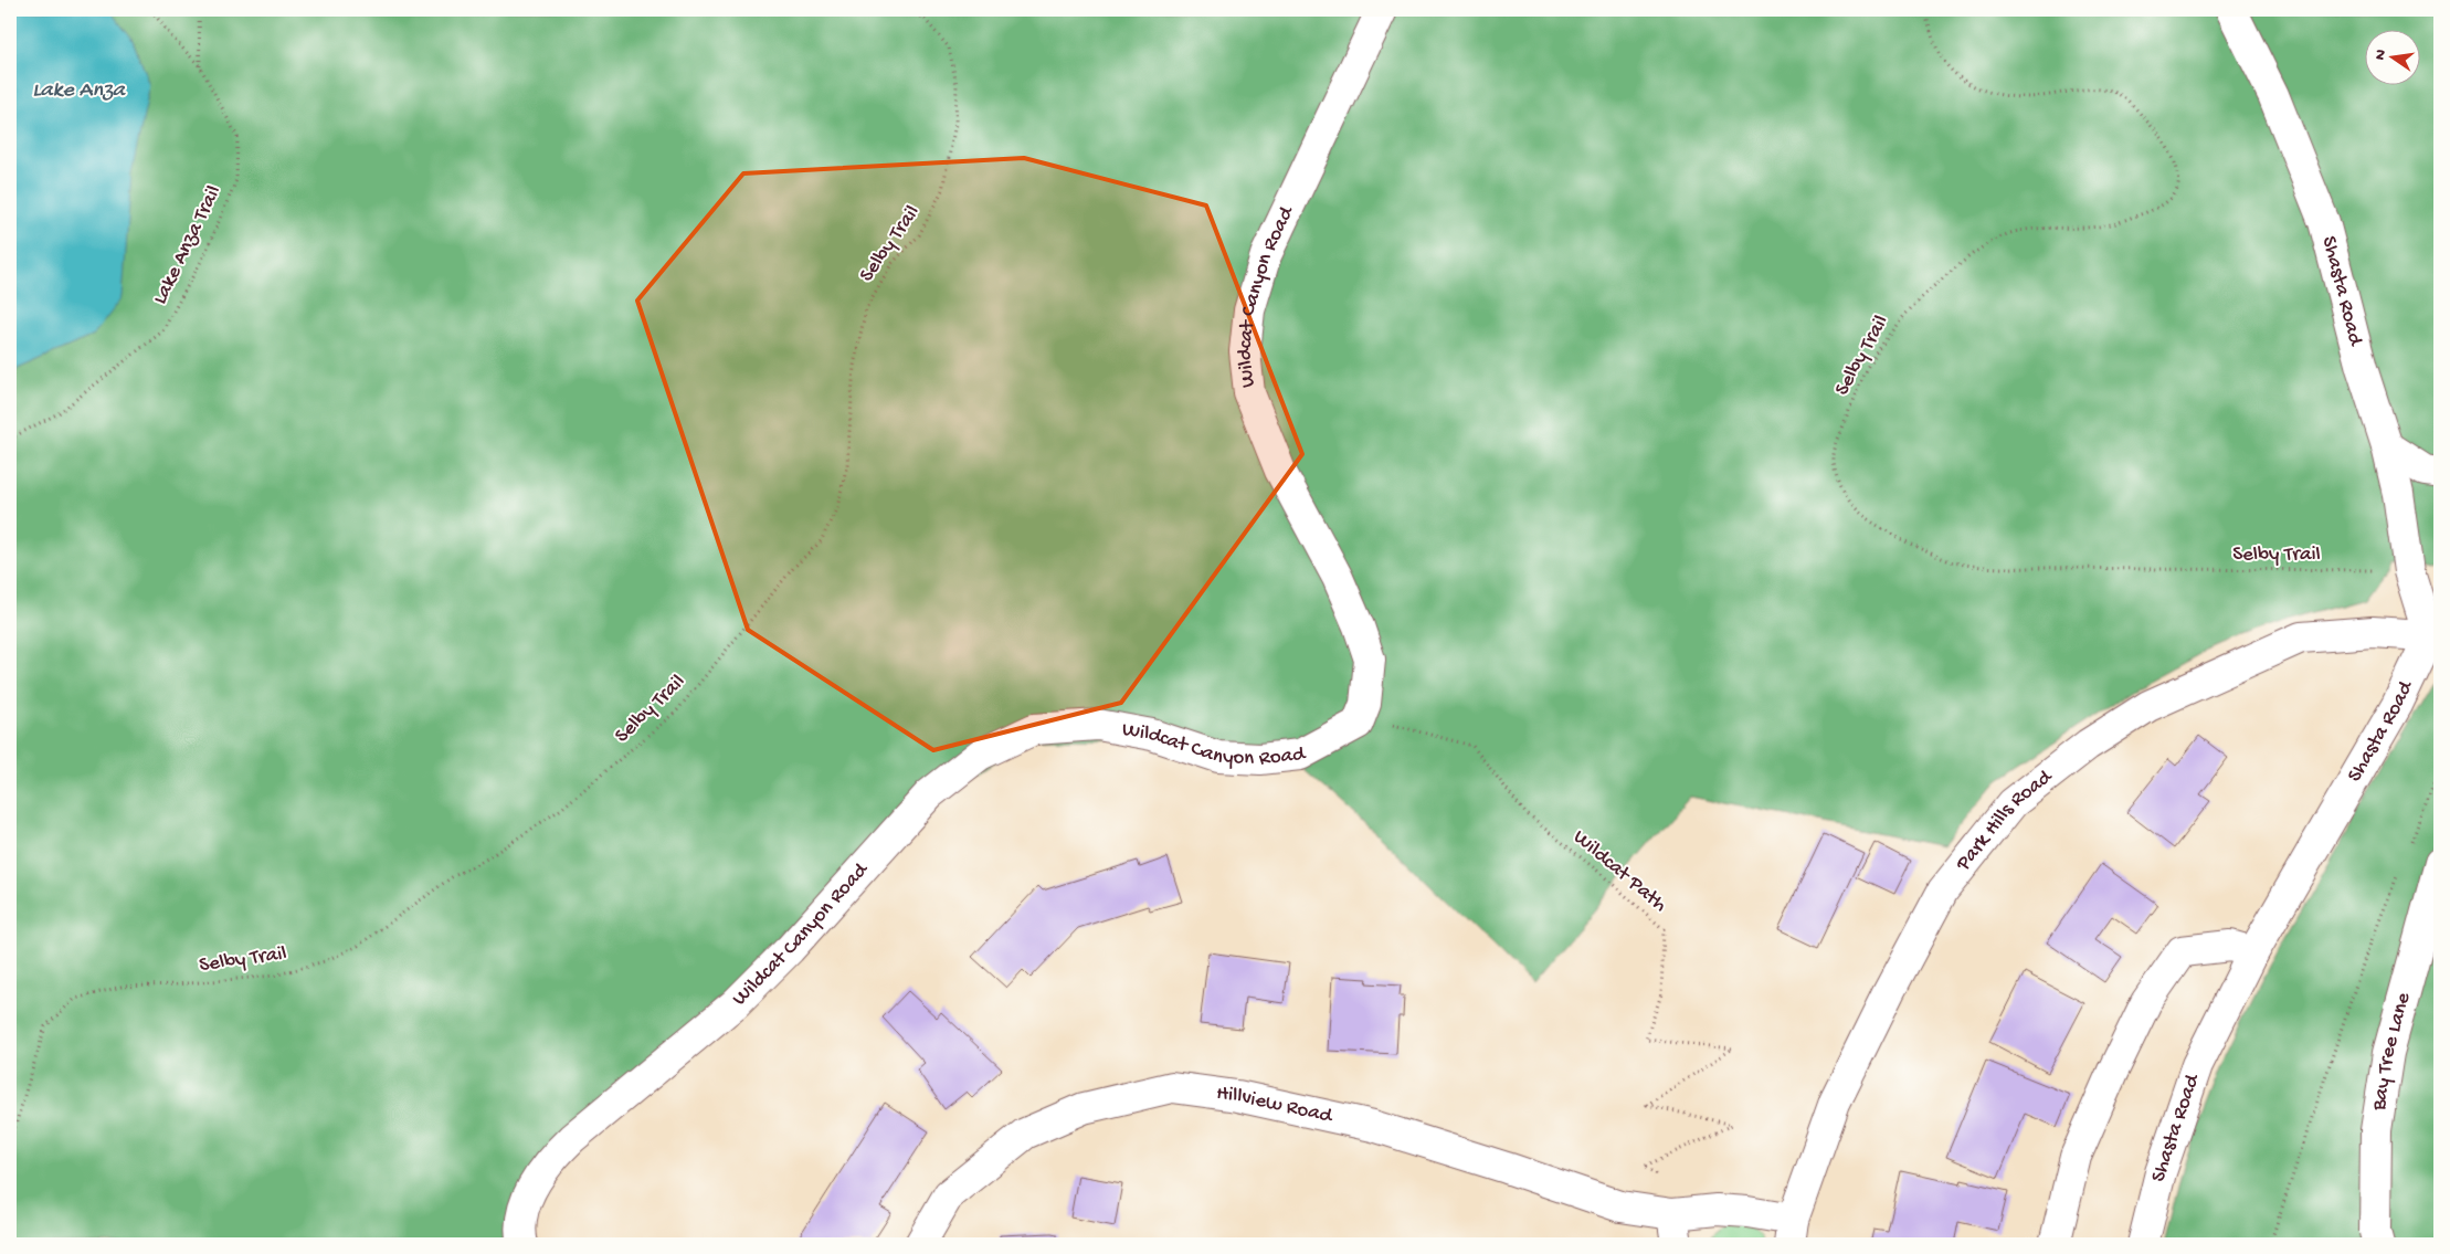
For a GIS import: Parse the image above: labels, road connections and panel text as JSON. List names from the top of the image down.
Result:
{
  "streets": {
    "street": [
      "Shasta Road",
      "Wildcat Canyon Road",
      "Park Hills Road",
      "Bay Tree Lane",
      "Hillview Road"
    ],
    "path": ["Selby Trail", "Lake Anza Trail", "Wildcat Path"]
  },
  "crossings": [
    ["Selby Trail", "Shasta Road"],
    ["Shasta Road", "Park Hills Road"],
    ["Wildcat Canyon Road", "Wildcat Path"],
    ["Park Hills Road", "Hillview Road"]
  ],
  "water": ["Lake Anza"],
  "north": "left"
}
